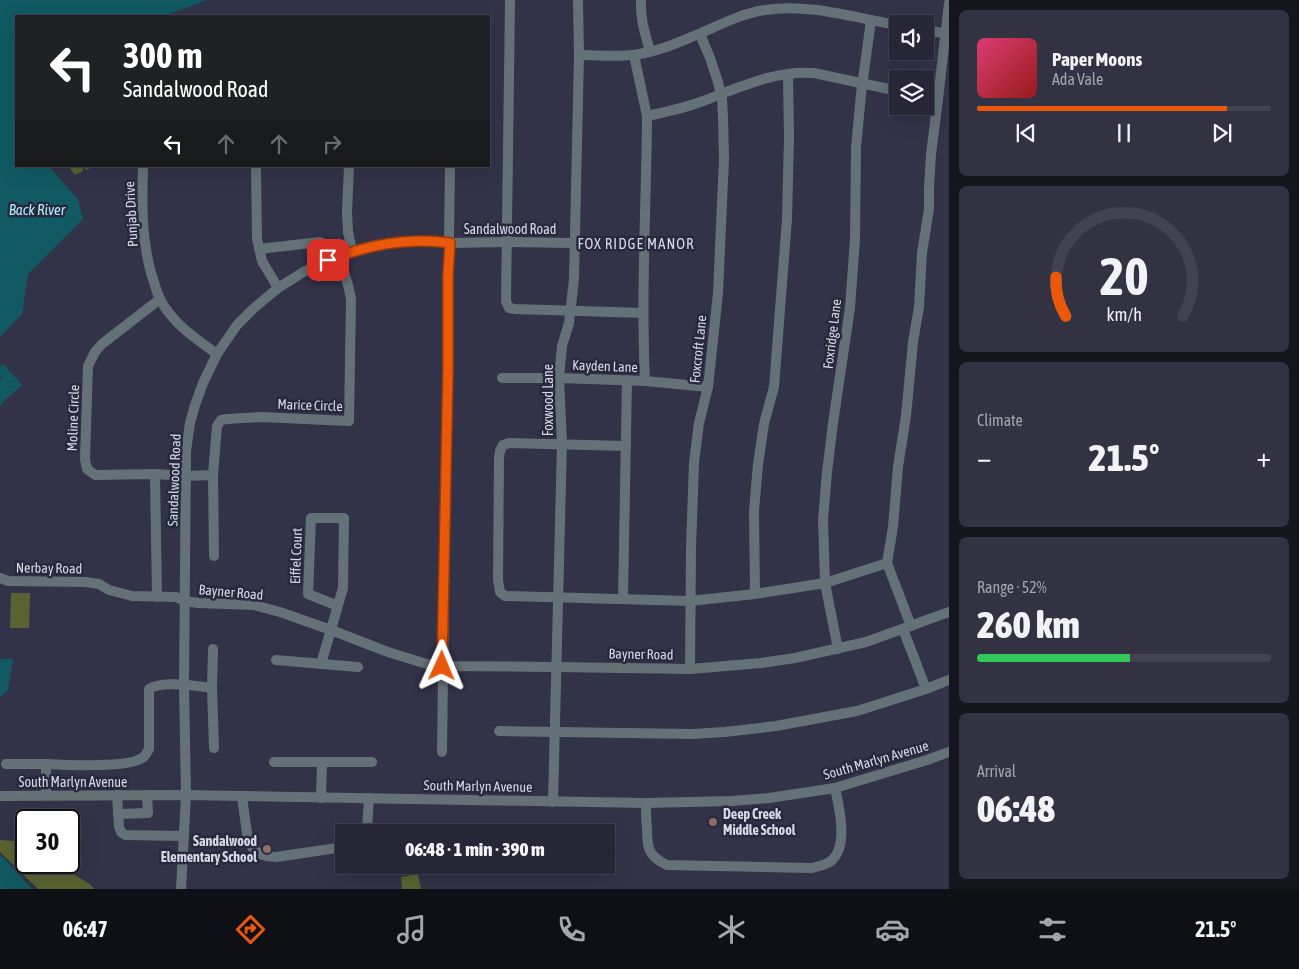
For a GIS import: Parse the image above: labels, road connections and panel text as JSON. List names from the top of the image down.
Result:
{
  "streets": {
    "street": [
      "Punjab Drive",
      "Sandalwood Road",
      "Foxridge Lane",
      "Foxcroft Lane",
      "Kayden Lane",
      "Foxwood Lane",
      "Marice Circle",
      "Moline Circle",
      "Eiffel Court",
      "Nerbay Road",
      "Bayner Road",
      "South Marlyn Avenue"
    ]
  },
  "crossings": [
    ["Punjab Drive", "Sandalwood Road"],
    ["Punjab Drive", "Moline Circle"],
    ["Sandalwood Road", "Foxwood Lane"],
    ["Sandalwood Road", "Marice Circle"],
    ["Sandalwood Road", "Moline Circle"],
    ["Sandalwood Road", "Nerbay Road"],
    ["Sandalwood Road", "Bayner Road"],
    ["Sandalwood Road", "South Marlyn Avenue"],
    ["Foxridge Lane", "Bayner Road"],
    ["Foxcroft Lane", "Kayden Lane"],
    ["Foxcroft Lane", "Bayner Road"],
    ["Kayden Lane", "Foxwood Lane"],
    ["Foxwood Lane", "Bayner Road"],
    ["Foxwood Lane", "South Marlyn Avenue"],
    ["Eiffel Court", "Bayner Road"],
    ["Nerbay Road", "Bayner Road"]
  ],
  "districts": ["FOX RIDGE MANOR"],
  "water": ["Back River"],
  "places": ["Deep Creek Middle School", "Sandalwood Elementary School"],
  "page": {
    "turn": ["300 m", "Sandalwood Road"],
    "song": ["Paper Moons", "Ada Vale"],
    "tile": [
      "Climate",
      ["Range · 52%", "260 km"],
      ["Arrival", "06:48"]
    ],
    "heat": ["−", "21.5°", "+"],
    "limit": "30",
    "trip": "06:48 · 1 min · 390 m",
    "tabs": ["06:47", "21.5°"],
    "gauge": ["20", "km/h"]
  }
}
